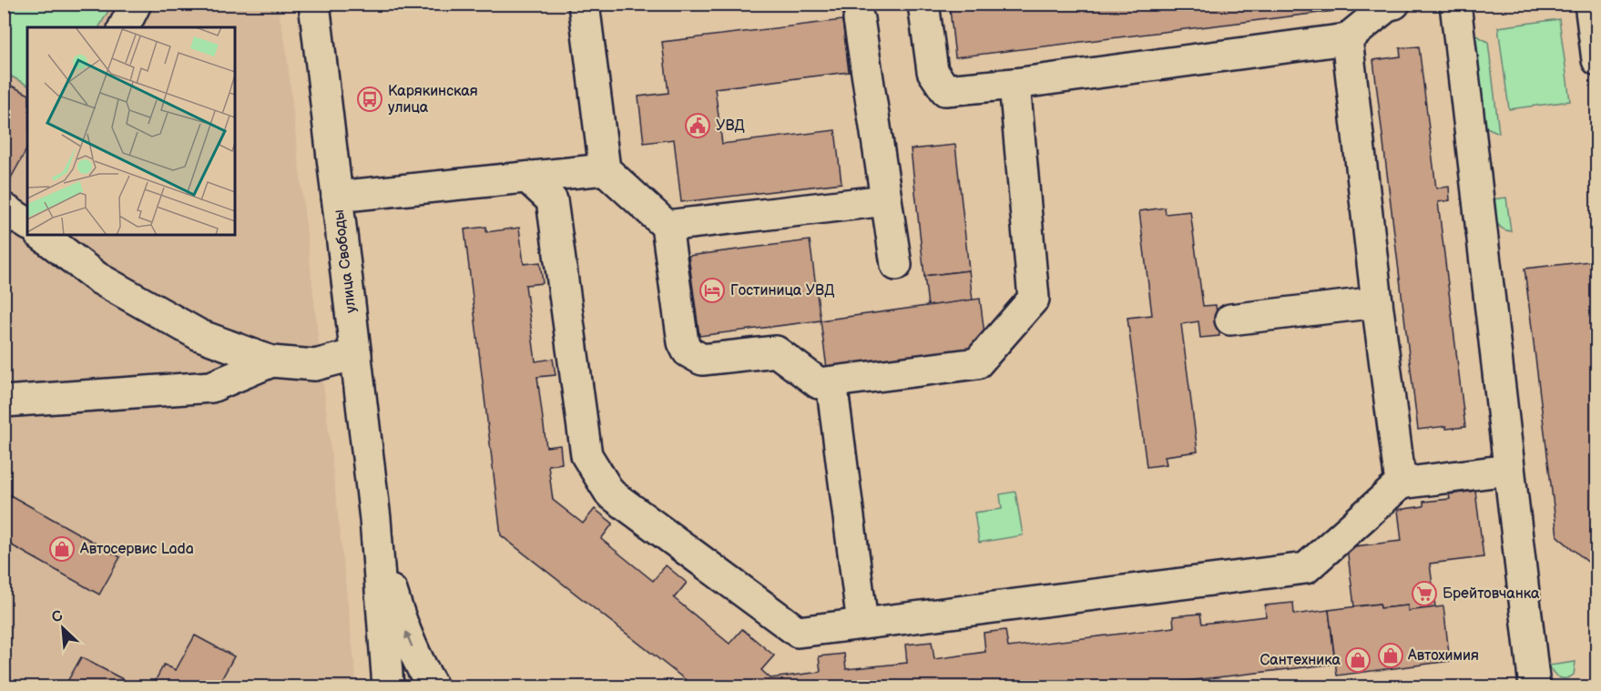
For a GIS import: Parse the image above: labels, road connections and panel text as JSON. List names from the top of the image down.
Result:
{
  "streets": {
    "main road": ["улица Свободы"]
  },
  "places": {
    "bus stop": ["Карякинская улица"],
    "public building": ["УВД"],
    "hotel": ["Гостиница УВД"],
    "shop": ["Автосервис Lada", "Автохимия", "Сантехника"],
    "supermarket": ["Брейтовчанка"]
  },
  "north": "top left"
}
